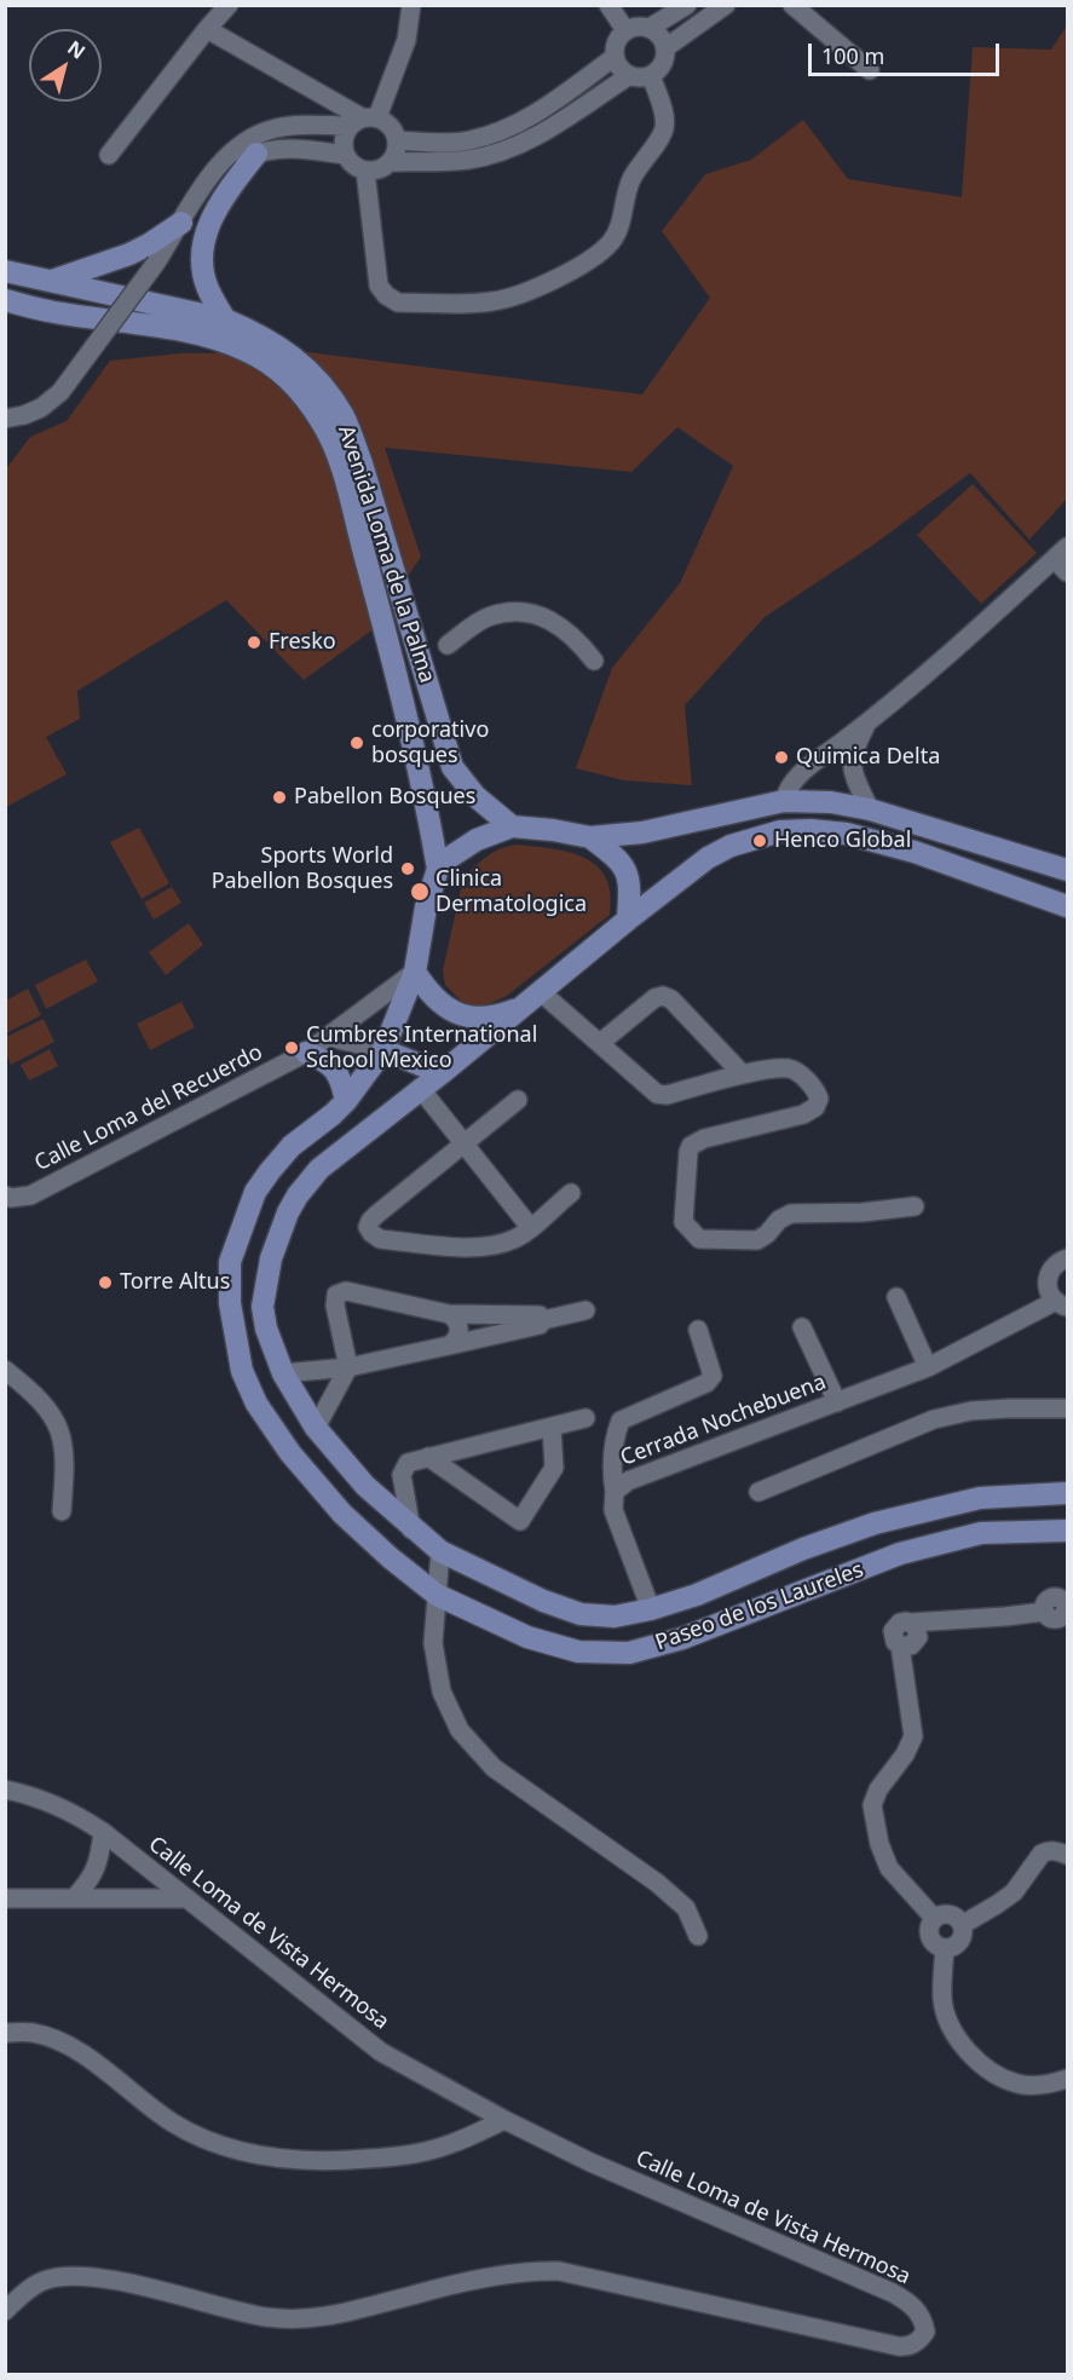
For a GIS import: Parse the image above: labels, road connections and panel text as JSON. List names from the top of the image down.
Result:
{
  "streets": {
    "main road": ["Avenida Loma de la Palma", "Paseo de los Laureles"],
    "street": ["Calle Loma del Recuerdo", "Cerrada Nochebuena", "Calle Loma de Vista Hermosa"]
  },
  "crossings": [
    ["Avenida Loma de la Palma", "Calle Loma del Recuerdo"],
    ["Avenida Loma de la Palma", "Paseo de los Laureles"],
    ["Calle Loma del Recuerdo", "Paseo de los Laureles"],
    ["Cerrada Nochebuena", "Paseo de los Laureles"]
  ],
  "places": [
    "Fresko",
    "corporativo bosques",
    "Quimica Delta",
    "Pabellon Bosques",
    "Henco Global",
    "Sports World Pabellon Bosques",
    "Clinica Dermatologica",
    "Cumbres International School Mexico",
    "Torre Altus"
  ],
  "scale_bar": "100 m",
  "north": "top right"
}
